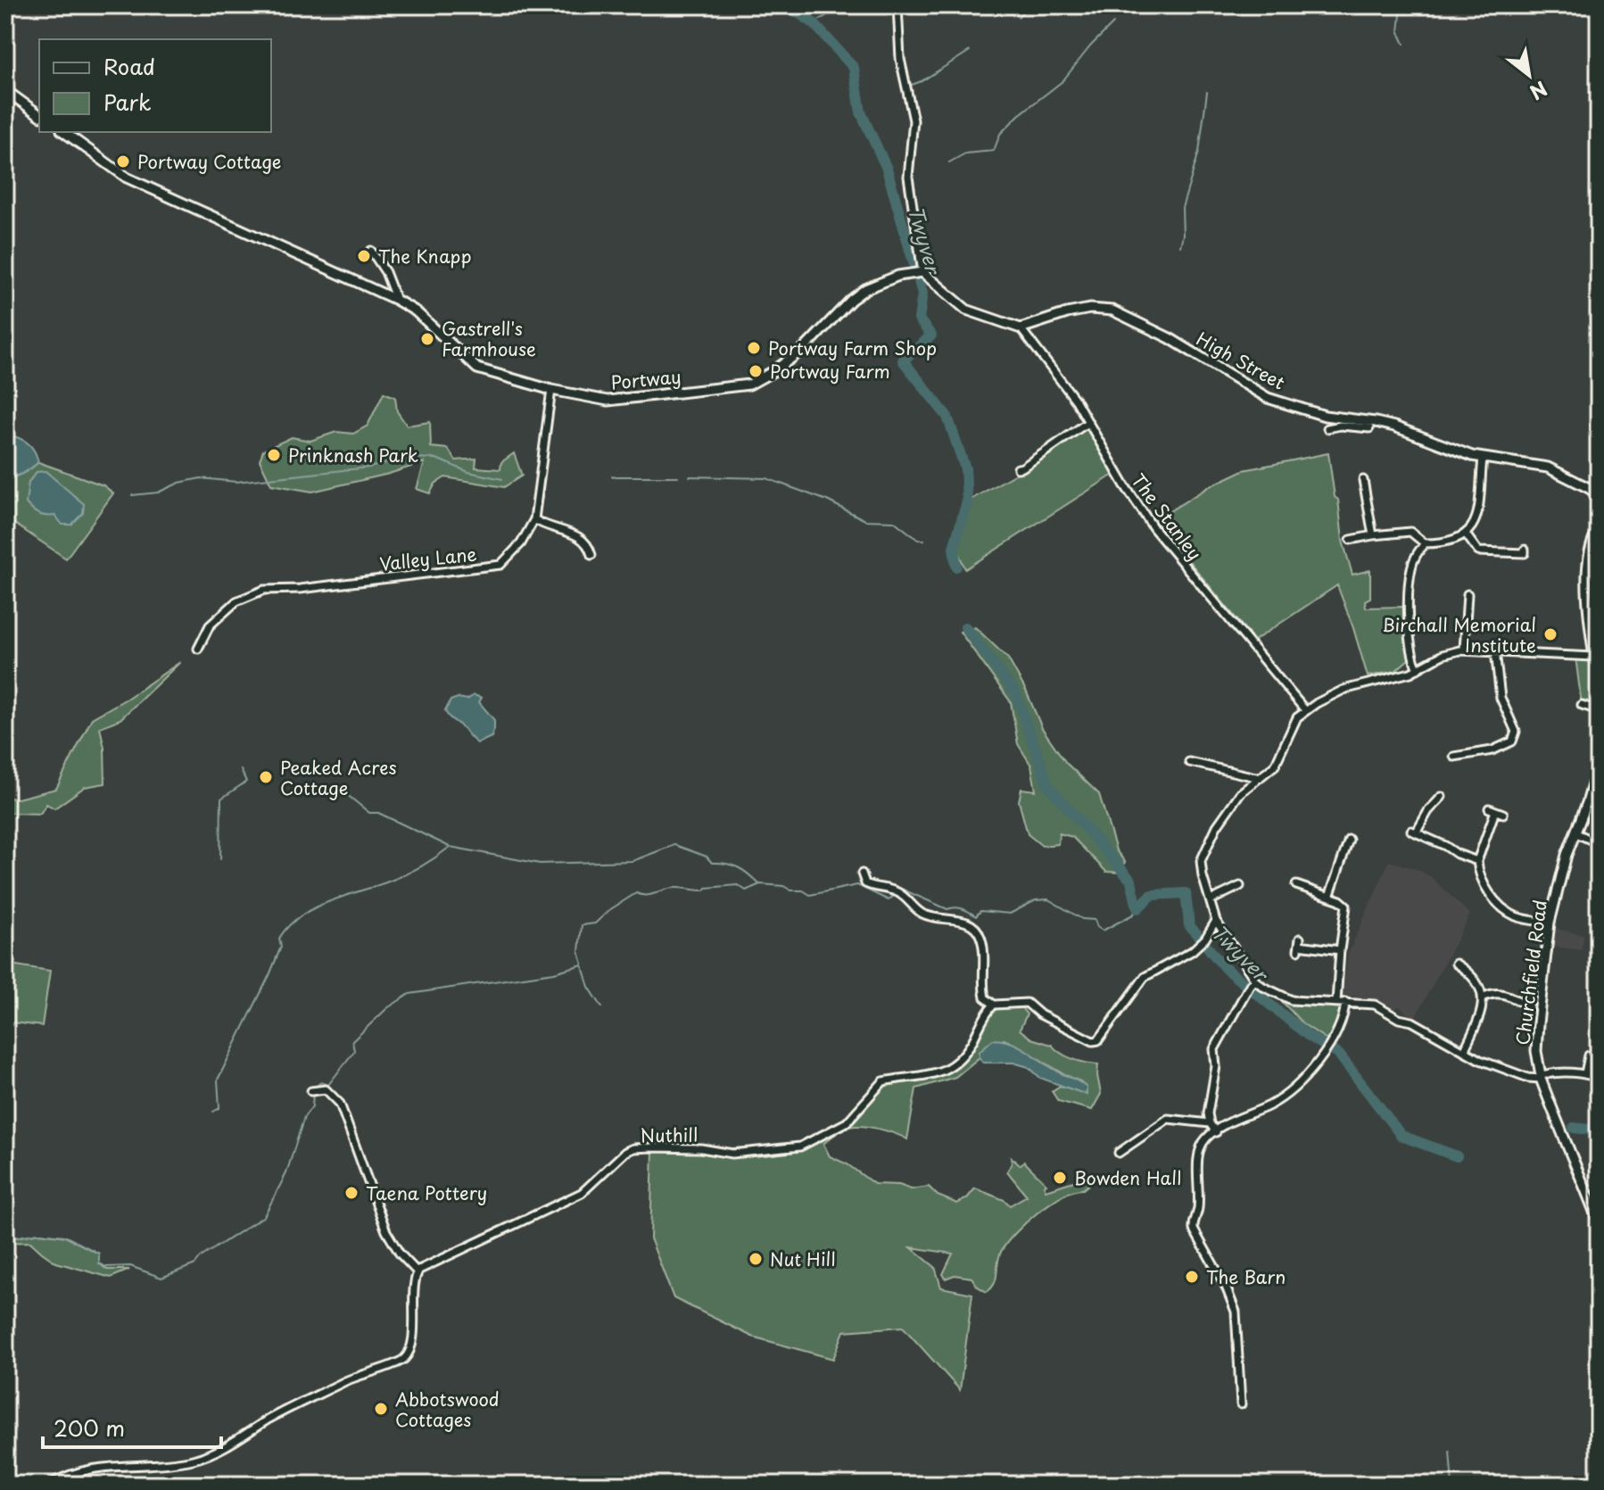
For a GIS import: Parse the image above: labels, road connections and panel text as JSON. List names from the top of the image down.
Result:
{
  "streets": {
    "street": [
      "High Street",
      "Portway",
      "The Stanley",
      "Valley Lane",
      "Churchfield Road",
      "Nuthill"
    ]
  },
  "crossings": [
    ["High Street", "The Stanley"],
    ["Portway", "Valley Lane"]
  ],
  "water": ["Twyver"],
  "places": [
    "Portway Cottage",
    "The Knapp",
    "Gastrell's Farmhouse",
    "Portway Farm Shop",
    "Portway Farm",
    "Prinknash Park",
    "Birchall Memorial Institute",
    "Peaked Acres Cottage",
    "Bowden Hall",
    "Taena Pottery",
    "Nut Hill",
    "The Barn",
    "Abbotswood Cottages"
  ],
  "legend": ["Road", "Park"],
  "scale_bar": "200 m",
  "north": "bottom right"
}
